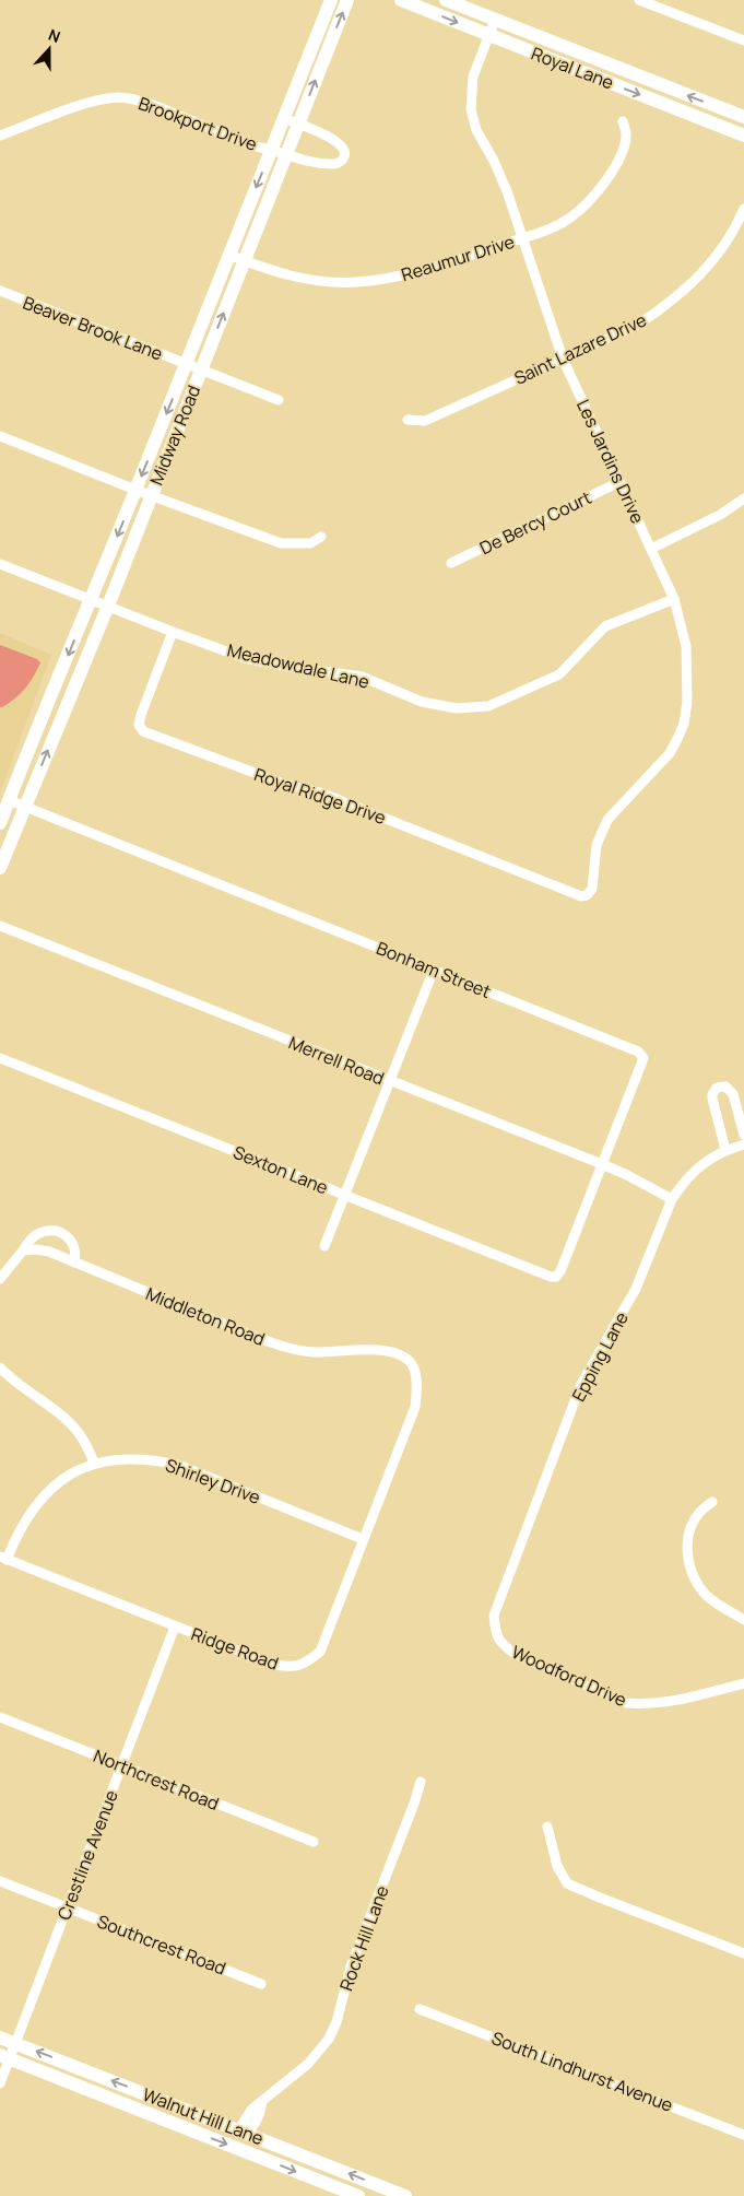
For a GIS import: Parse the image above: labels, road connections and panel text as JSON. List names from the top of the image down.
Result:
{
  "streets": {
    "main road": ["Royal Lane", "Midway Road", "Walnut Hill Lane"],
    "street": [
      "Brookport Drive",
      "Reaumur Drive",
      "Beaver Brook Lane",
      "Saint Lazare Drive",
      "Les Jardins Drive",
      "De Bercy Court",
      "Meadowdale Lane",
      "Royal Ridge Drive",
      "Bonham Street",
      "Merrell Road",
      "Sexton Lane",
      "Middleton Road",
      "Epping Lane",
      "Shirley Drive",
      "Ridge Road",
      "Woodford Drive",
      "Northcrest Road",
      "Crestline Avenue",
      "Rock Hill Lane",
      "Southcrest Road",
      "South Lindhurst Avenue"
    ]
  },
  "crossings": [
    ["Royal Lane", "Les Jardins Drive"],
    ["Brookport Drive", "Midway Road"],
    ["Reaumur Drive", "Midway Road"],
    ["Reaumur Drive", "Les Jardins Drive"],
    ["Beaver Brook Lane", "Midway Road"],
    ["Saint Lazare Drive", "Les Jardins Drive"],
    ["Midway Road", "Meadowdale Lane"],
    ["Midway Road", "Bonham Street"],
    ["Les Jardins Drive", "De Bercy Court"],
    ["Les Jardins Drive", "Meadowdale Lane"],
    ["Les Jardins Drive", "Royal Ridge Drive"],
    ["Meadowdale Lane", "Royal Ridge Drive"],
    ["Bonham Street", "Merrell Road"],
    ["Bonham Street", "Sexton Lane"],
    ["Merrell Road", "Epping Lane"],
    ["Middleton Road", "Ridge Road"],
    ["Epping Lane", "Woodford Drive"],
    ["Shirley Drive", "Ridge Road"],
    ["Ridge Road", "Crestline Avenue"],
    ["Northcrest Road", "Crestline Avenue"],
    ["Crestline Avenue", "Southcrest Road"],
    ["Crestline Avenue", "Walnut Hill Lane"],
    ["Rock Hill Lane", "Walnut Hill Lane"]
  ],
  "north": "top"
}
